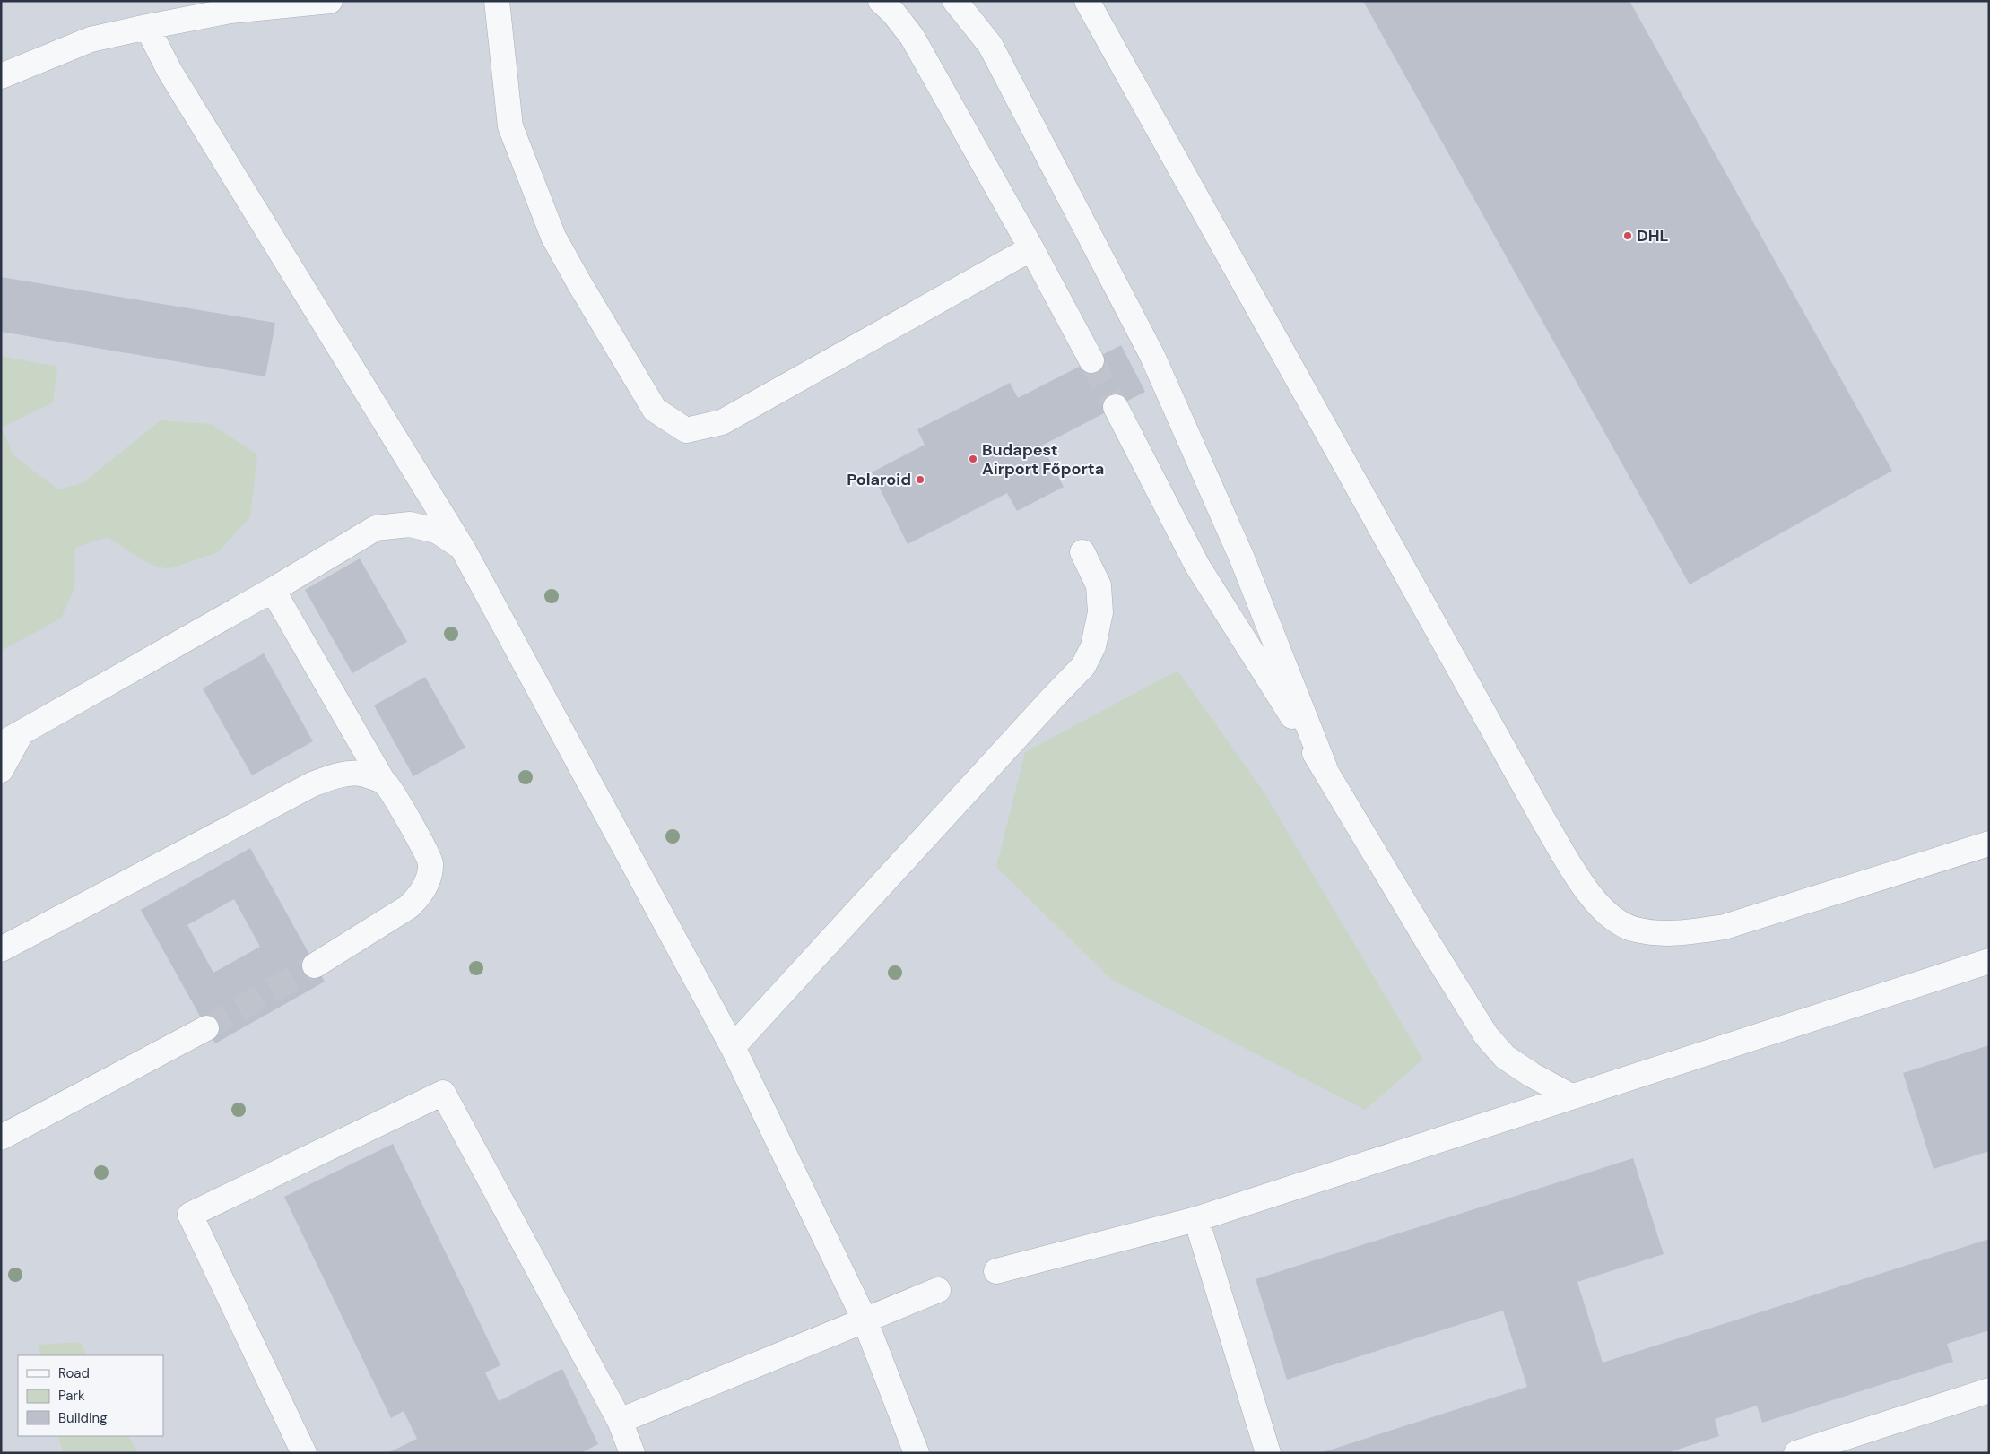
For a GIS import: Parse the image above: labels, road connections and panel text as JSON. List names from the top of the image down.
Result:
{
  "places": ["DHL", "Budapest Airport Főporta", "Polaroid"],
  "legend": ["Road", "Park", "Building"]
}
